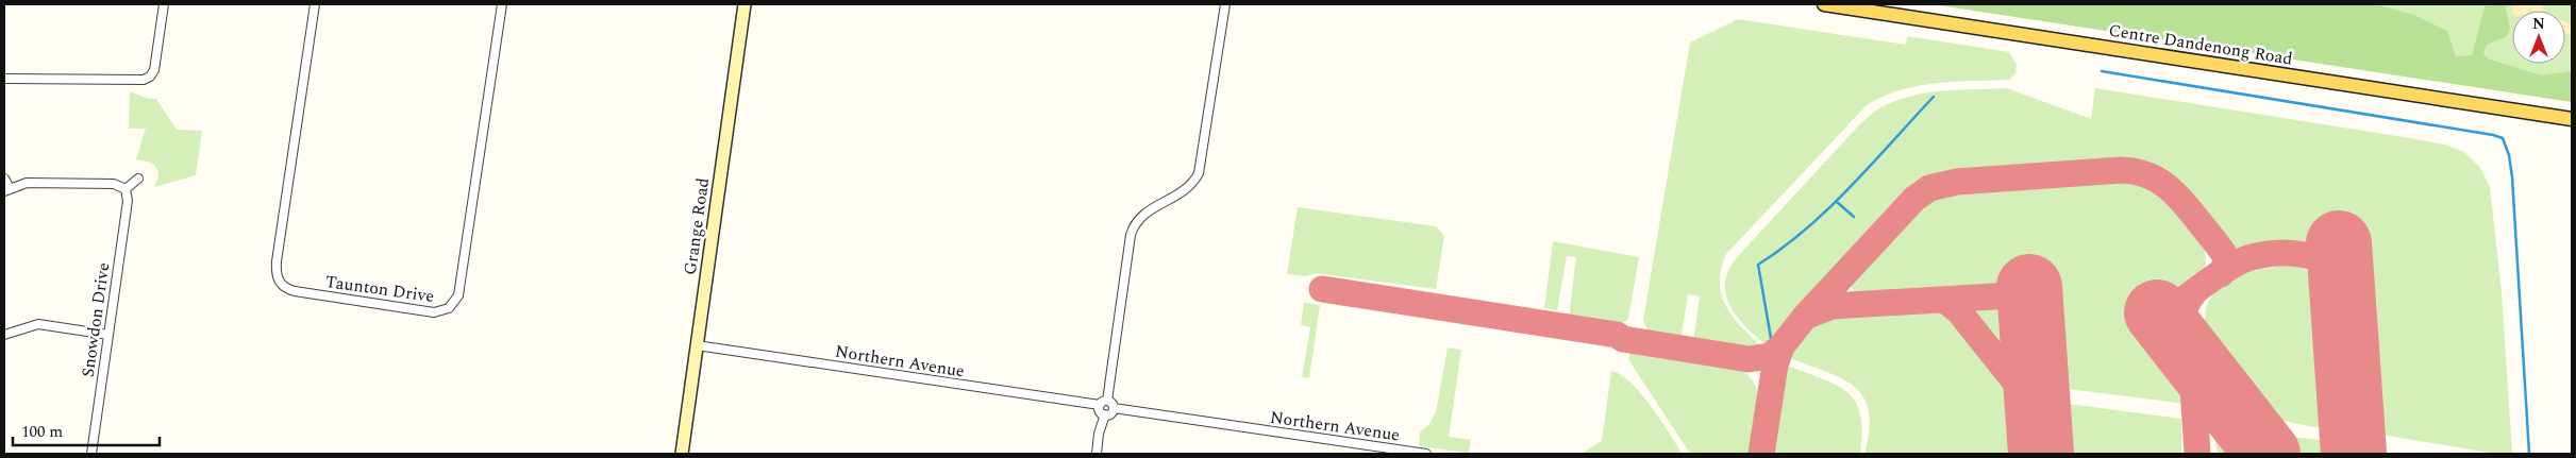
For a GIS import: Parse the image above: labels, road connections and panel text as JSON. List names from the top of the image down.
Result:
{
  "streets": {
    "main road": ["Centre Dandenong Road", "Grange Road"],
    "street": ["Taunton Drive", "Snowdon Drive", "Northern Avenue"]
  },
  "crossings": [
    ["Grange Road", "Northern Avenue"]
  ],
  "scale_bar": "100 m",
  "north": "top"
}
